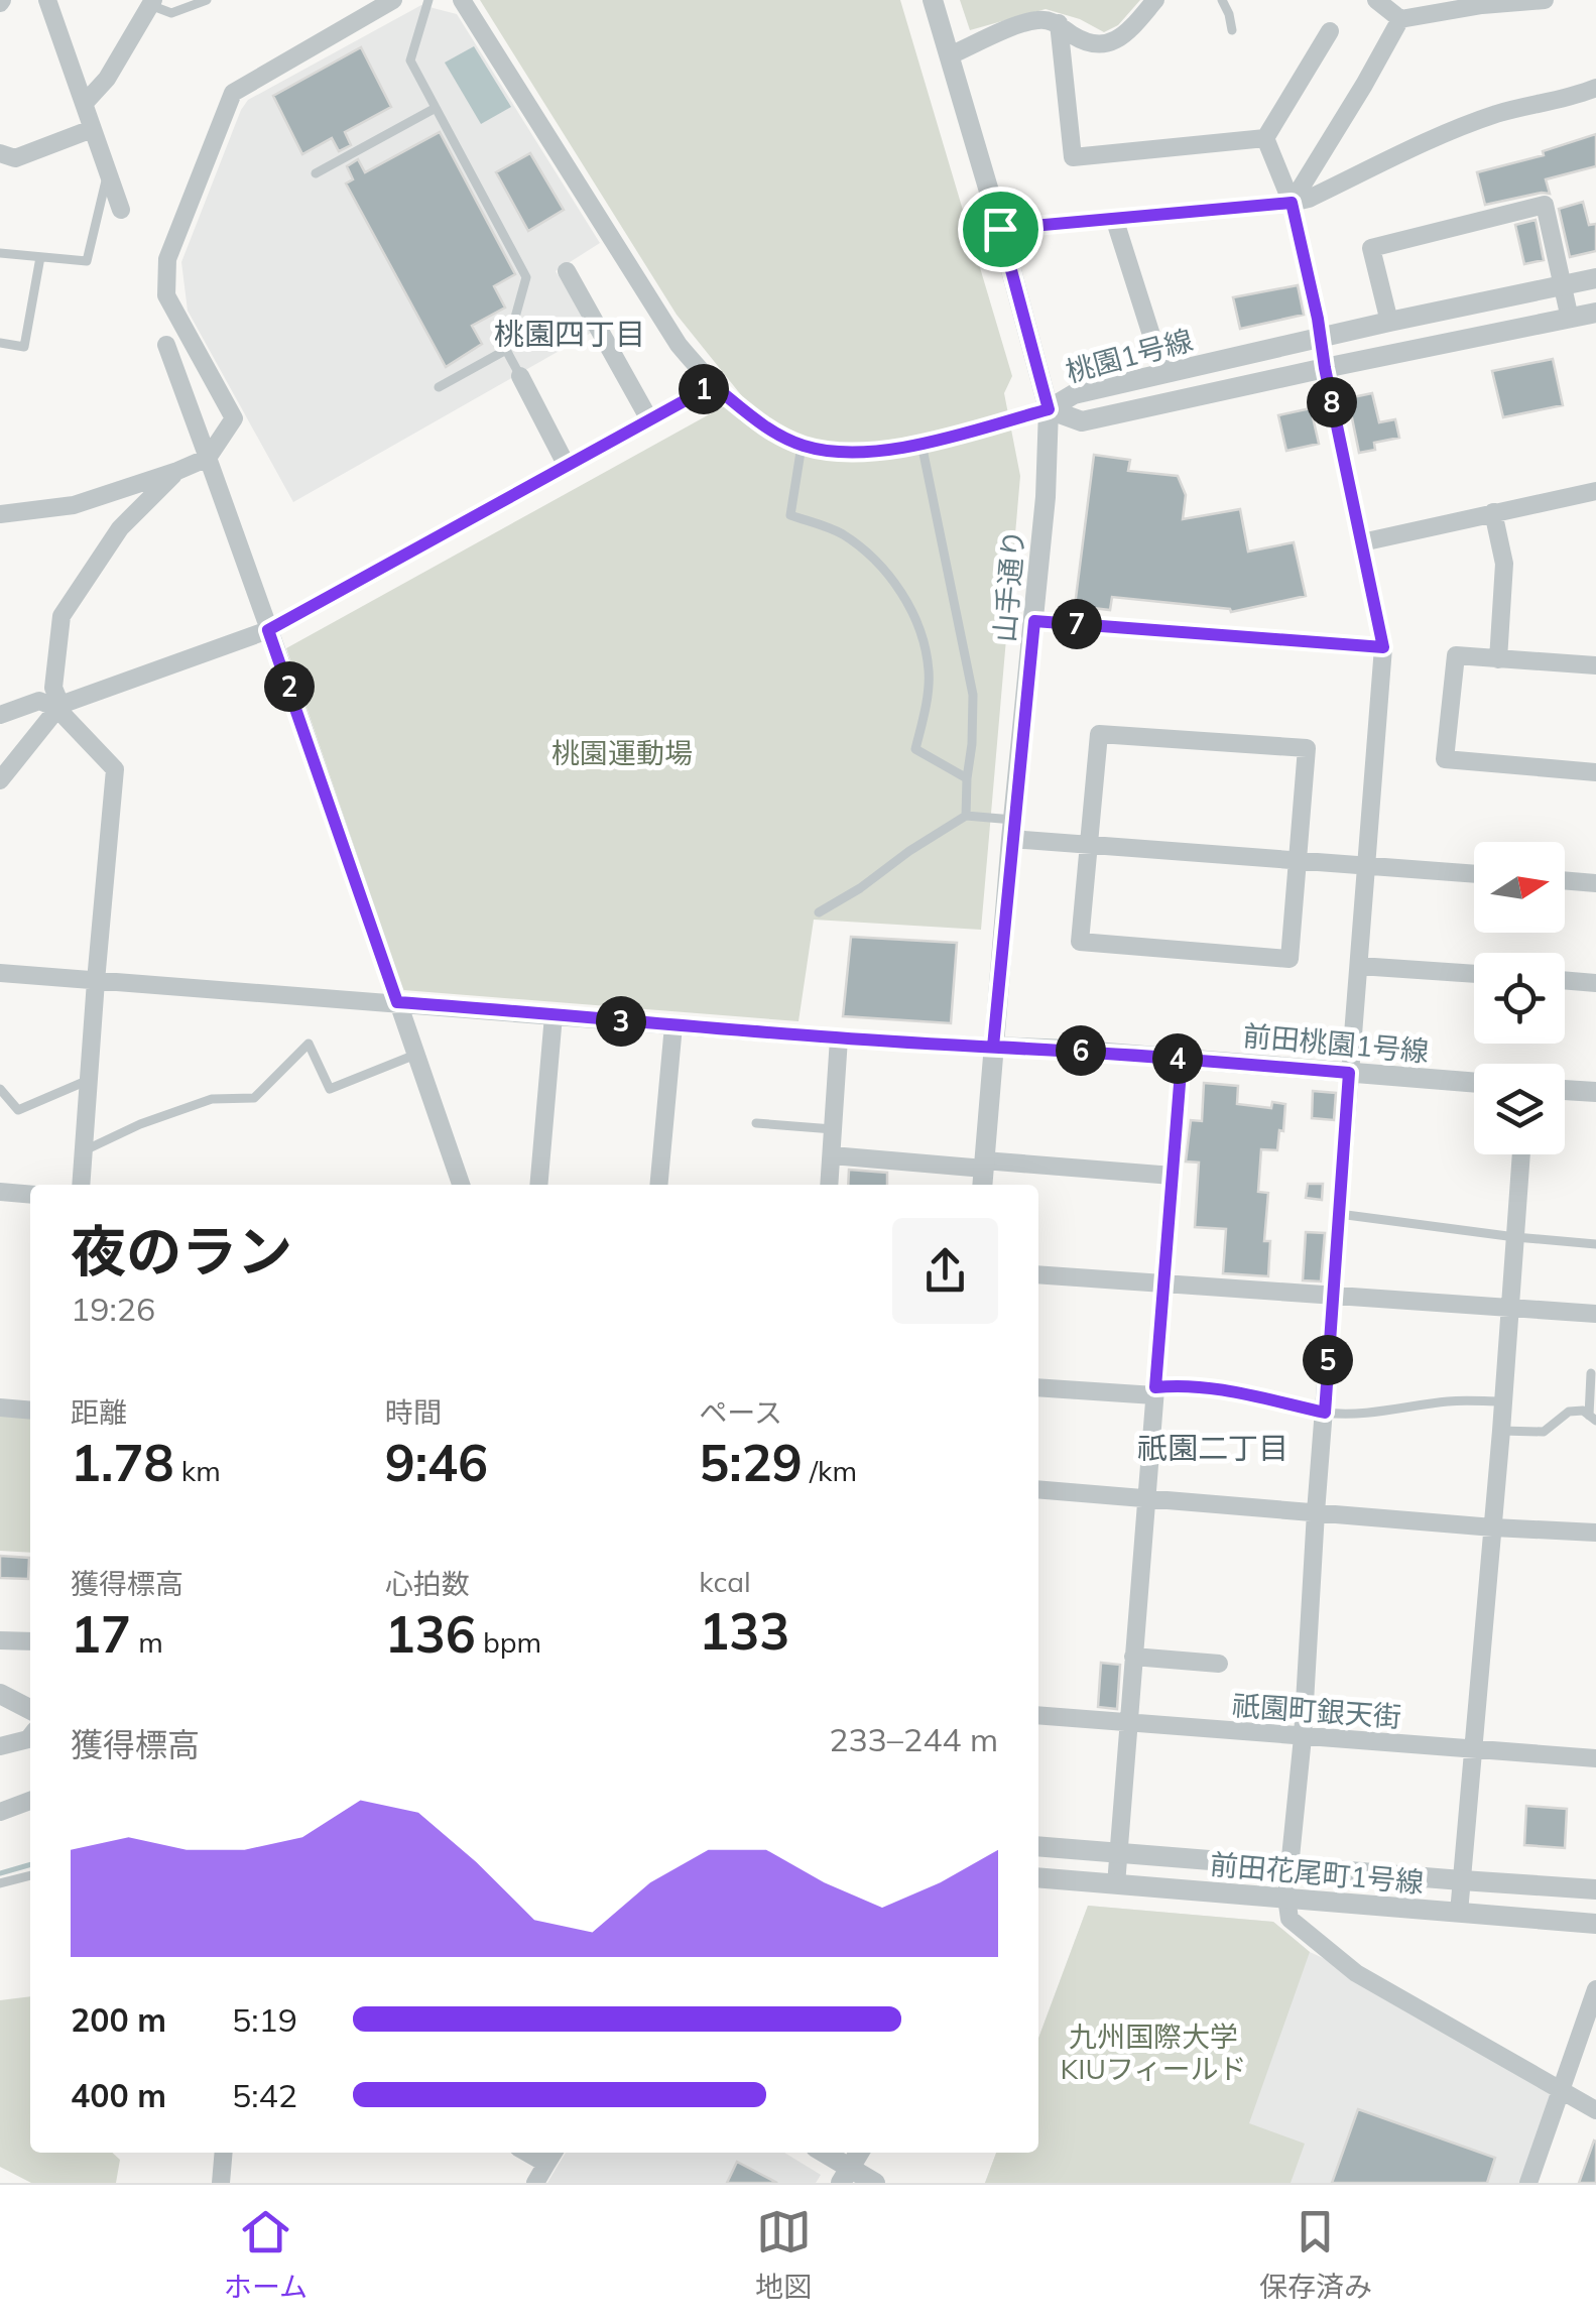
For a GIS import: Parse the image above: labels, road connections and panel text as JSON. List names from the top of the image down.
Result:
{
  "streets": {
    "street": [
      "桃園1号線",
      "山手通り",
      "前田桃園1号線",
      "祇園町銀天街",
      "前田花尾町1号線"
    ]
  },
  "crossings": [
    ["桃園1号線", "山手通り"],
    ["山手通り", "前田桃園1号線"]
  ],
  "districts": ["桃園四丁目", "祇園二丁目"],
  "parks": ["桃園運動場", "九州国際大学 KIUフィールド"],
  "north": "right",
  "page": {
    "pins": [
      "1",
      "8",
      "7",
      "2",
      "3",
      "6",
      "4",
      "5"
    ],
    "heading": ["夜のラン", "19:26"],
    "stats": [
      ["距離", "1.78 km"],
      ["時間", "9:46"],
      ["ペース", "5:29 /km"],
      ["獲得標高", "17 m"],
      ["心拍数", "136 bpm"],
      ["kcal", "133"]
    ],
    "chart": ["獲得標高", "233–244 m"],
    "list": [
      {
        "name": "200 m",
        "note": "5:19"
      },
      {
        "name": "400 m",
        "note": "5:42"
      }
    ],
    "tabs": ["ホーム", "地図", "保存済み"]
  }
}
